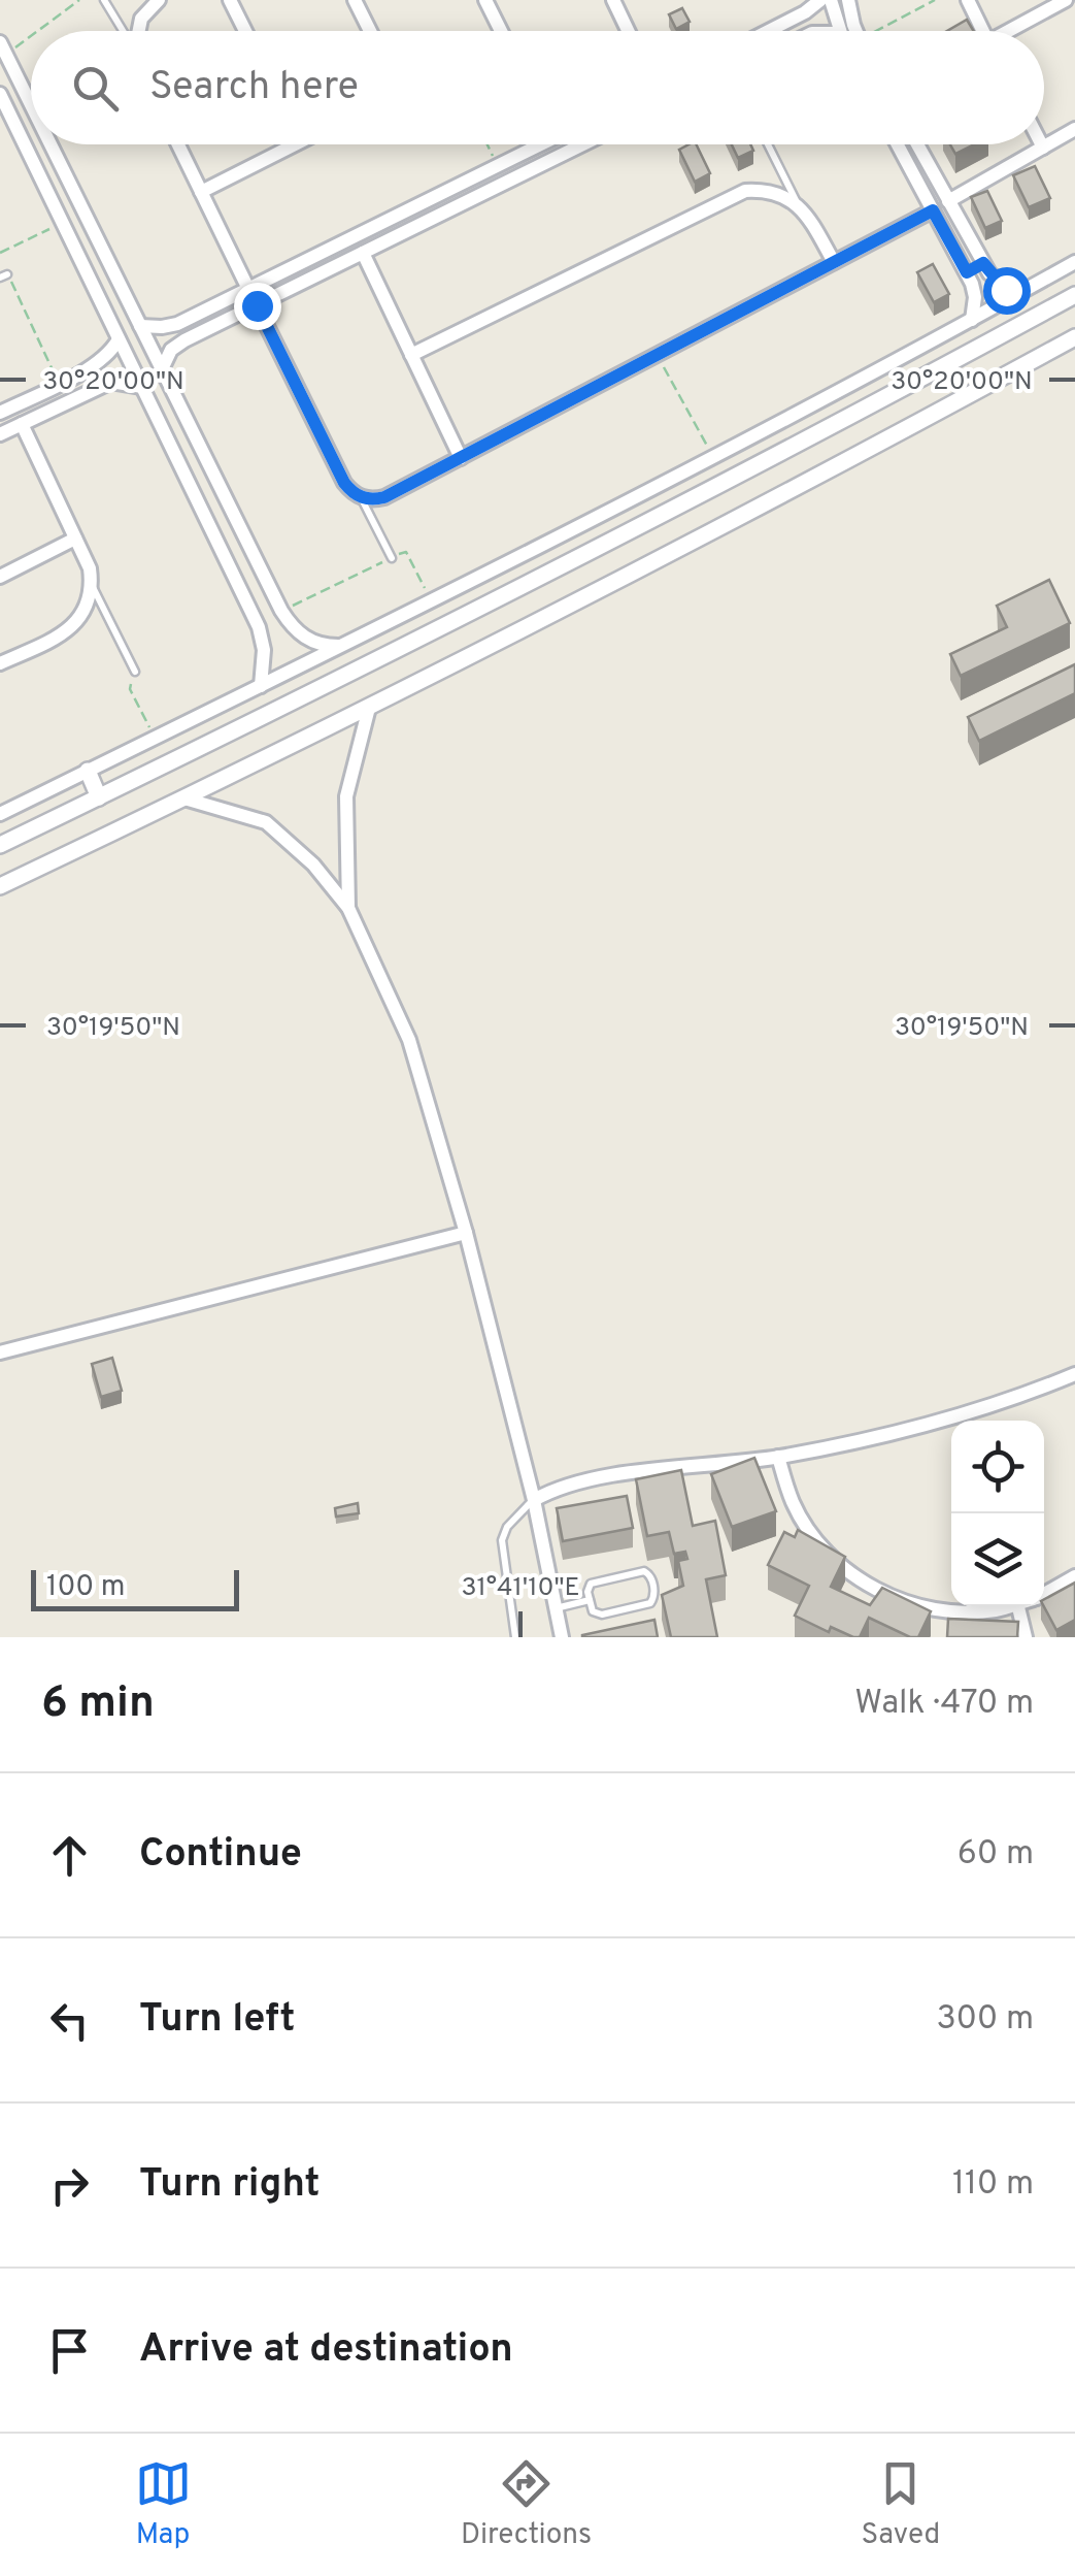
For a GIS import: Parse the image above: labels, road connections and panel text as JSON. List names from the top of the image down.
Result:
{
  "scale_bar": "100 m",
  "page": {
    "search": "Search here",
    "scale": "100 m",
    "heading": ["6 min", "Walk · 470 m"],
    "list": [
      ["Continue", "60 m"],
      ["Turn left", "300 m"],
      ["Turn right", "110 m"],
      "Arrive at destination"
    ],
    "nav": ["Map", "Directions", "Saved"]
  },
  "coordinates": ["30°20'00\"N", "30°19'50\"N", "31°41'10\"E"]
}
